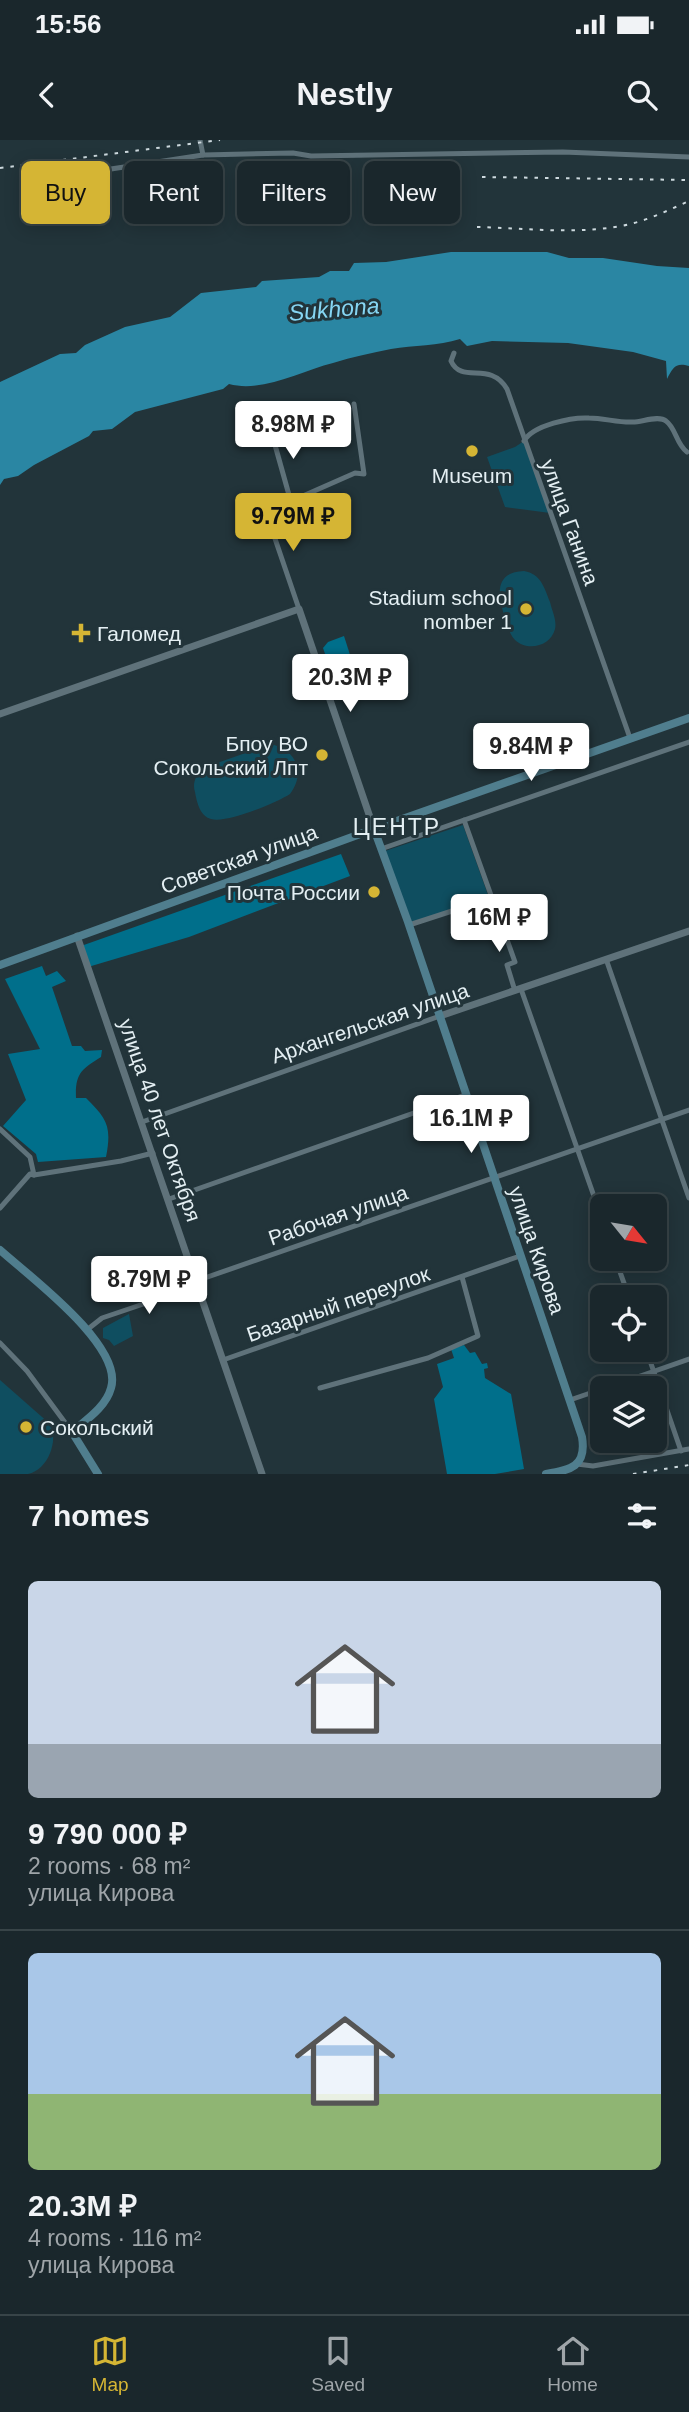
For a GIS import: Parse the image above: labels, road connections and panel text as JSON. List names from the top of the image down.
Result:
{
  "streets": {
    "main road": ["Советская улица", "улица Кирова"],
    "street": [
      "улица Ганина",
      "Архангельская улица",
      "улица 40 лет Октября",
      "Рабочая улица",
      "Базарный переулок"
    ]
  },
  "crossings": [
    ["улица Ганина", "Советская улица"],
    ["Советская улица", "улица 40 лет Октября"],
    ["Советская улица", "улица Кирова"],
    ["Архангельская улица", "улица 40 лет Октября"],
    ["Архангельская улица", "улица Кирова"],
    ["улица 40 лет Октября", "Рабочая улица"],
    ["улица 40 лет Октября", "Базарный переулок"],
    ["Рабочая улица", "улица Кирова"],
    ["улица Кирова", "Базарный переулок"]
  ],
  "districts": ["ЦЕНТР"],
  "water": ["Sukhona"],
  "places": {
    "other": [
      "Museum",
      "Stadium school nomber 1",
      "Бпоу ВО Сокольский Лпт",
      "Почта России",
      "Сокольский"
    ],
    "health": ["Галомед"]
  },
  "north": "bottom right",
  "page": {
    "status": "15:56",
    "header": "Nestly",
    "chip": [
      "Buy",
      "Rent",
      "Filters",
      "New"
    ],
    "price": [
      "8.98M ₽",
      "9.79M ₽",
      "20.3M ₽",
      "9.84M ₽",
      "16M ₽",
      "16.1M ₽",
      "8.79M ₽"
    ],
    "heading": "7 homes",
    "list": [
      {
        "name": "9 790 000 ₽",
        "note": "2 rooms · 68 m² · улица Кирова"
      },
      {
        "name": "20.3M ₽",
        "note": "4 rooms · 116 m² · улица Кирова"
      }
    ],
    "tabs": ["Map", "Saved", "Home"]
  }
}
